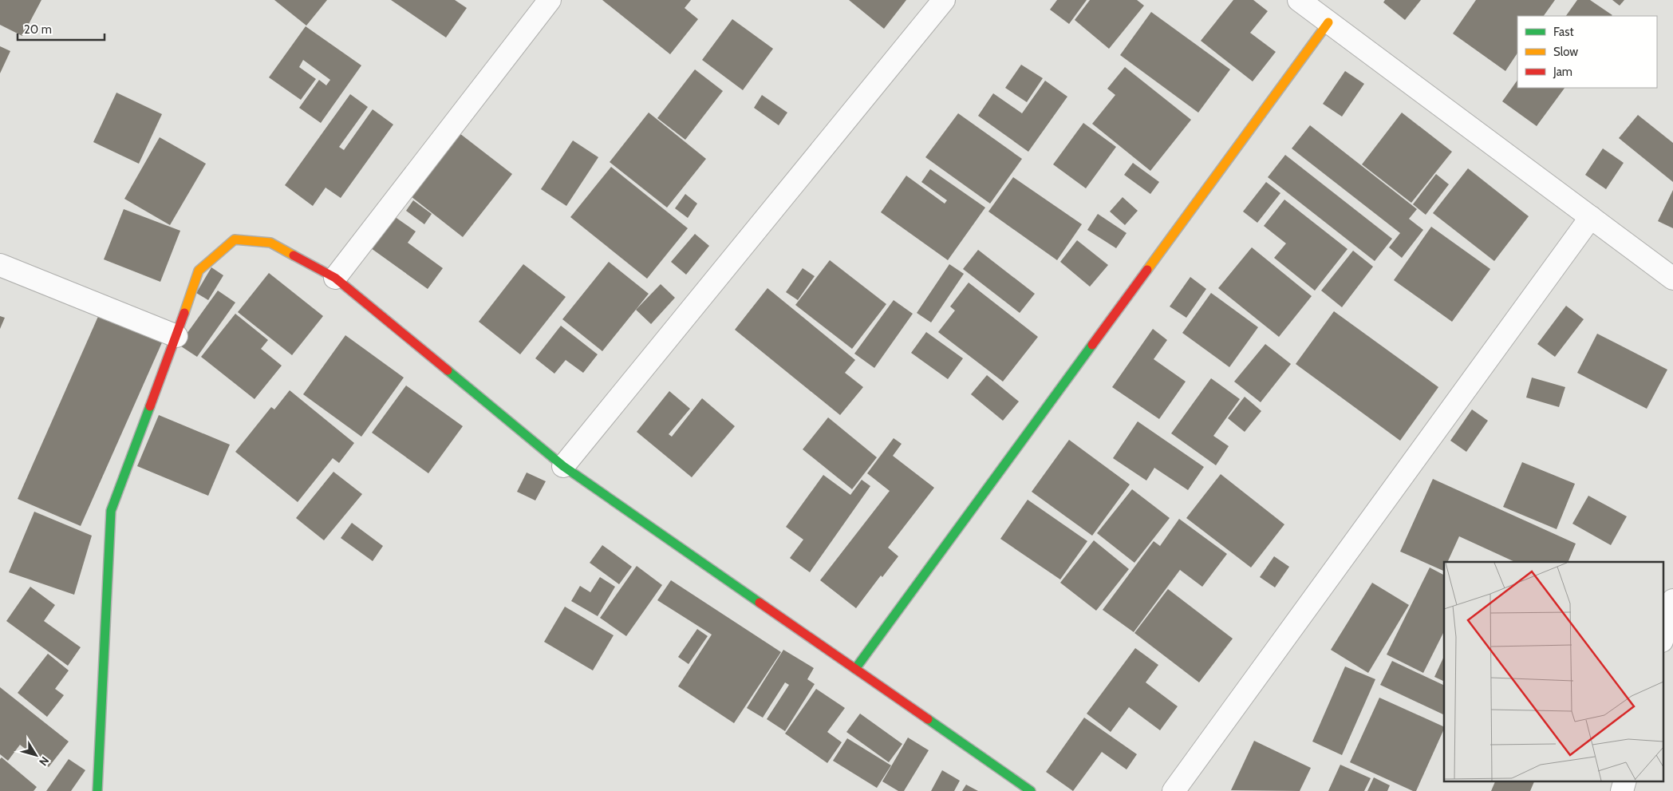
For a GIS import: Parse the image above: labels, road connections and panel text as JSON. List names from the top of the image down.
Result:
{
  "legend": ["Fast", "Slow", "Jam"],
  "scale_bar": "20 m",
  "north": "bottom right"
}
